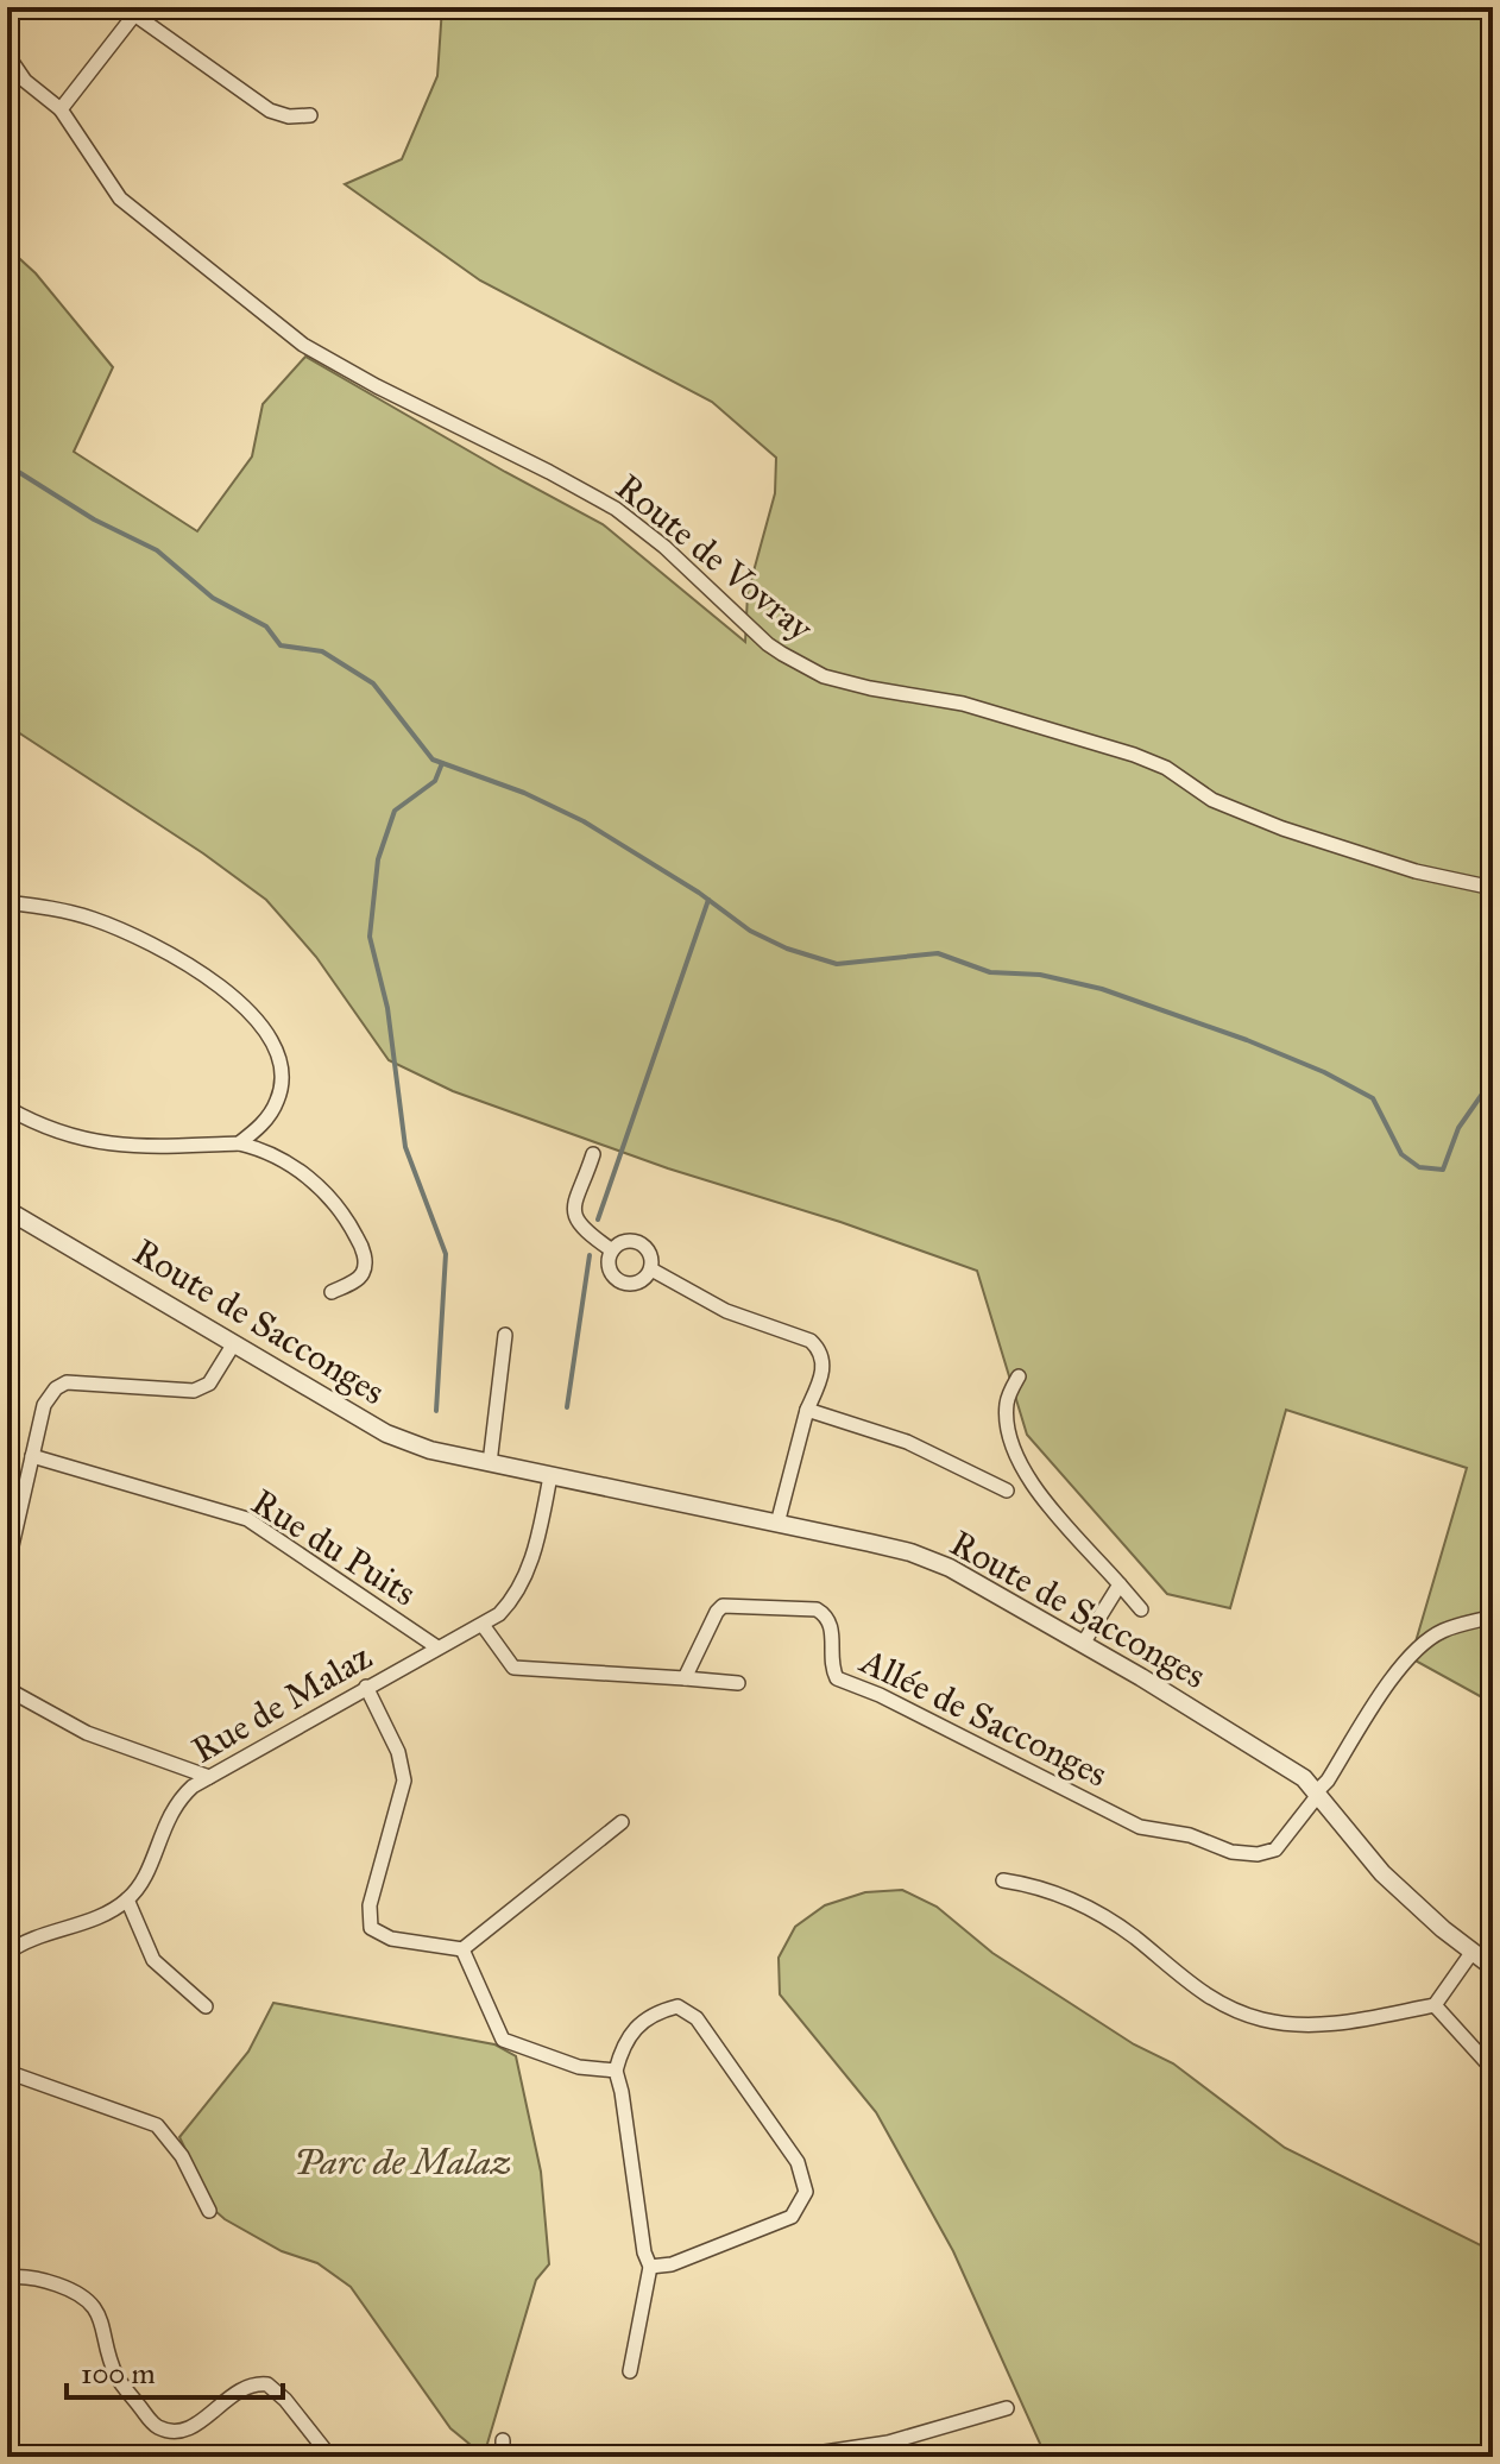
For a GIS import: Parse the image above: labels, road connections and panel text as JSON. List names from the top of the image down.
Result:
{
  "streets": {
    "street": [
      "Route de Vovray",
      "Route de Sacconges",
      "Rue du Puits",
      "Rue de Malaz",
      "Allée de Sacconges"
    ]
  },
  "crossings": [
    ["Route de Sacconges", "Rue de Malaz"],
    ["Route de Sacconges", "Allée de Sacconges"],
    ["Rue du Puits", "Rue de Malaz"]
  ],
  "parks": ["Parc de Malaz"],
  "scale_bar": "100 m"
}
